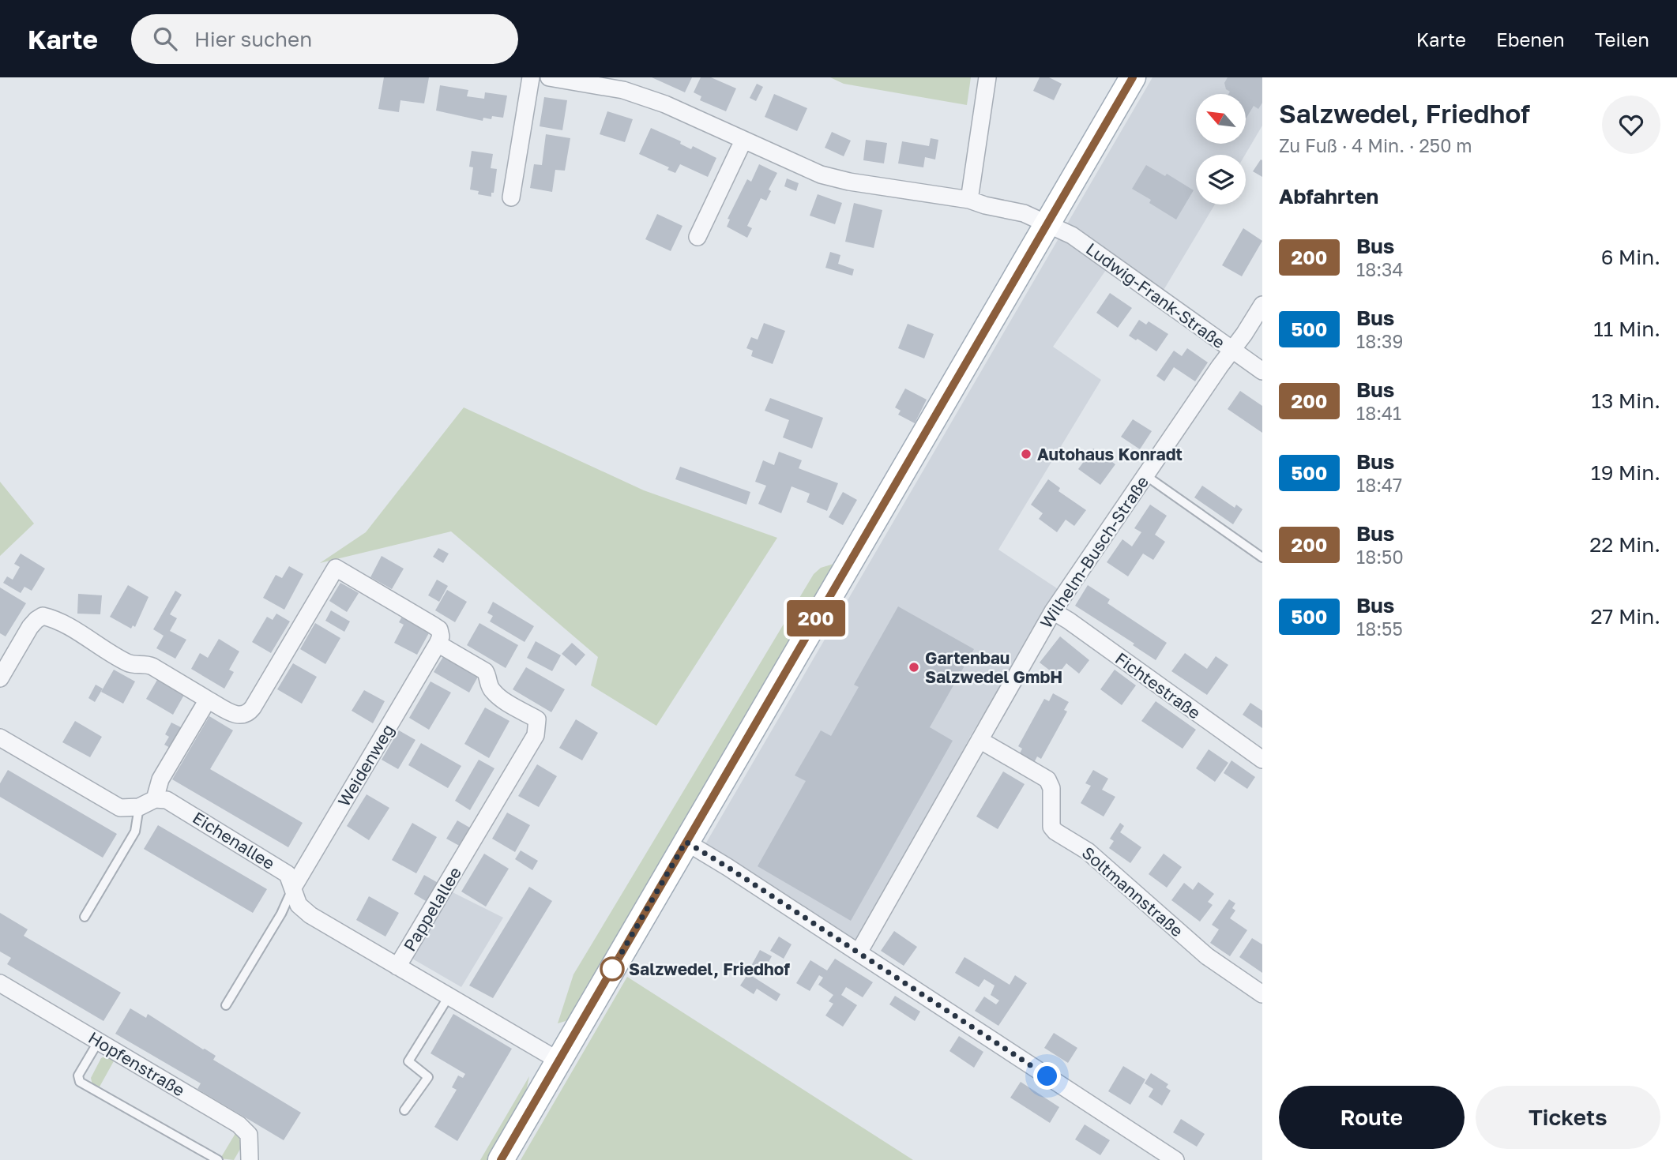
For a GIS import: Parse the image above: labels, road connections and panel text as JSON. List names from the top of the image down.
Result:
{
  "streets": {
    "street": [
      "Ludwig-Frank-Straße",
      "Wilhelm-Busch-Straße",
      "Fichtestraße",
      "Weidenweg",
      "Eichenallee",
      "Soltmannstraße",
      "Pappelallee",
      "Hopfenstraße"
    ]
  },
  "crossings": [
    ["Ludwig-Frank-Straße", "Wilhelm-Busch-Straße"],
    ["Wilhelm-Busch-Straße", "Fichtestraße"],
    ["Wilhelm-Busch-Straße", "Soltmannstraße"],
    ["Weidenweg", "Eichenallee"],
    ["Weidenweg", "Pappelallee"],
    ["Eichenallee", "Pappelallee"]
  ],
  "places": ["Autohaus Konradt", "Gartenbau Salzwedel GmbH", "Salzwedel, Friedhof"],
  "lines": ["bus line 200"],
  "north": "top left",
  "page": {
    "header": "Karte",
    "search": "Hier suchen",
    "nav": ["Karte", "Ebenen", "Teilen"],
    "on_map": "200",
    "heading": [
      ["Salzwedel, Friedhof", "Zu Fuß · 4 Min. · 250 m"],
      "Abfahrten"
    ],
    "list": [
      {
        "mark": "200",
        "name": "Bus",
        "note": "18:34",
        "value": "6 Min."
      },
      {
        "mark": "500",
        "name": "Bus",
        "note": "18:39",
        "value": "11 Min."
      },
      {
        "mark": "200",
        "name": "Bus",
        "note": "18:41",
        "value": "13 Min."
      },
      {
        "mark": "500",
        "name": "Bus",
        "note": "18:47",
        "value": "19 Min."
      },
      {
        "mark": "200",
        "name": "Bus",
        "note": "18:50",
        "value": "22 Min."
      },
      {
        "mark": "500",
        "name": "Bus",
        "note": "18:55",
        "value": "27 Min."
      }
    ],
    "buttons": ["Route", "Tickets"]
  }
}
